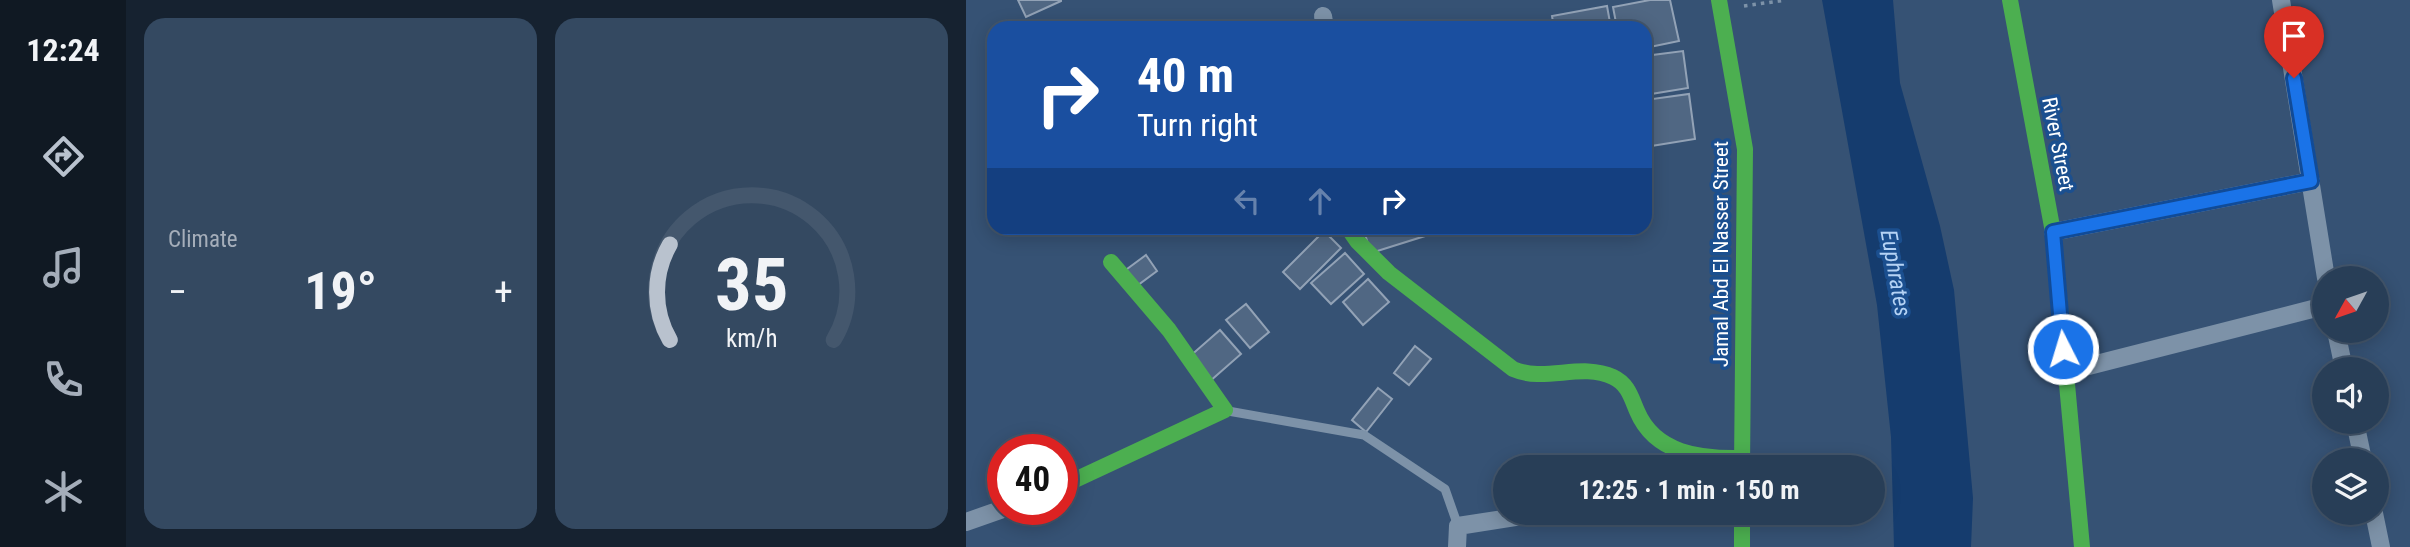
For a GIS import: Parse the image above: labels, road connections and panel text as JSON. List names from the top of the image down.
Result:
{
  "streets": {
    "street": ["River Street", "Jamal Abd El Nasser Street"]
  },
  "water": ["Euphrates"],
  "north": "bottom left",
  "page": {
    "tabs": "12:24",
    "tile": "Climate",
    "turn": ["40 m", "Turn right"],
    "heat": ["−", "19°", "+"],
    "limit": "40",
    "trip": "12:25 · 1 min · 150 m",
    "gauge": ["35", "km/h"]
  }
}
